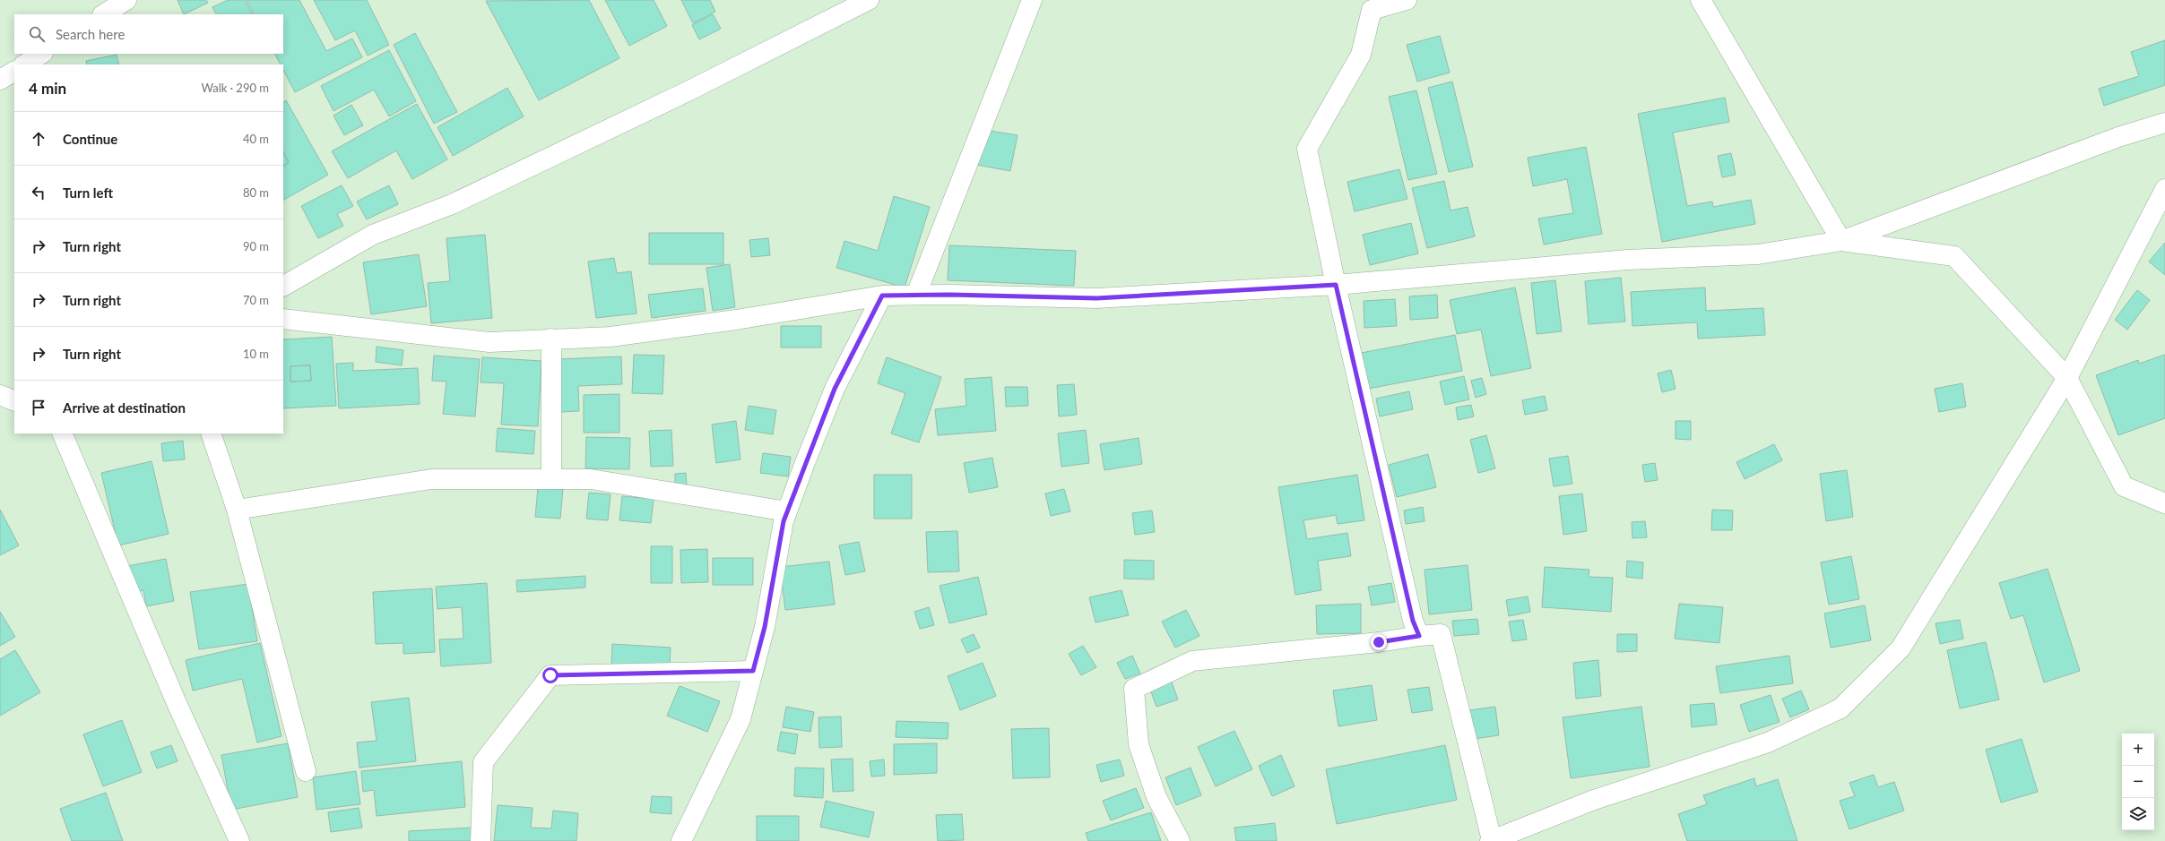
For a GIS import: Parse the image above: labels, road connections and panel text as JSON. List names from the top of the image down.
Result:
{
  "page": {
    "search": "Search here",
    "heading": ["4 min", "Walk · 290 m"],
    "list": [
      ["Continue", "40 m"],
      ["Turn left", "80 m"],
      ["Turn right", "90 m"],
      ["Turn right", "70 m"],
      ["Turn right", "10 m"],
      "Arrive at destination"
    ],
    "map_buttons": ["+", "−"]
  }
}
